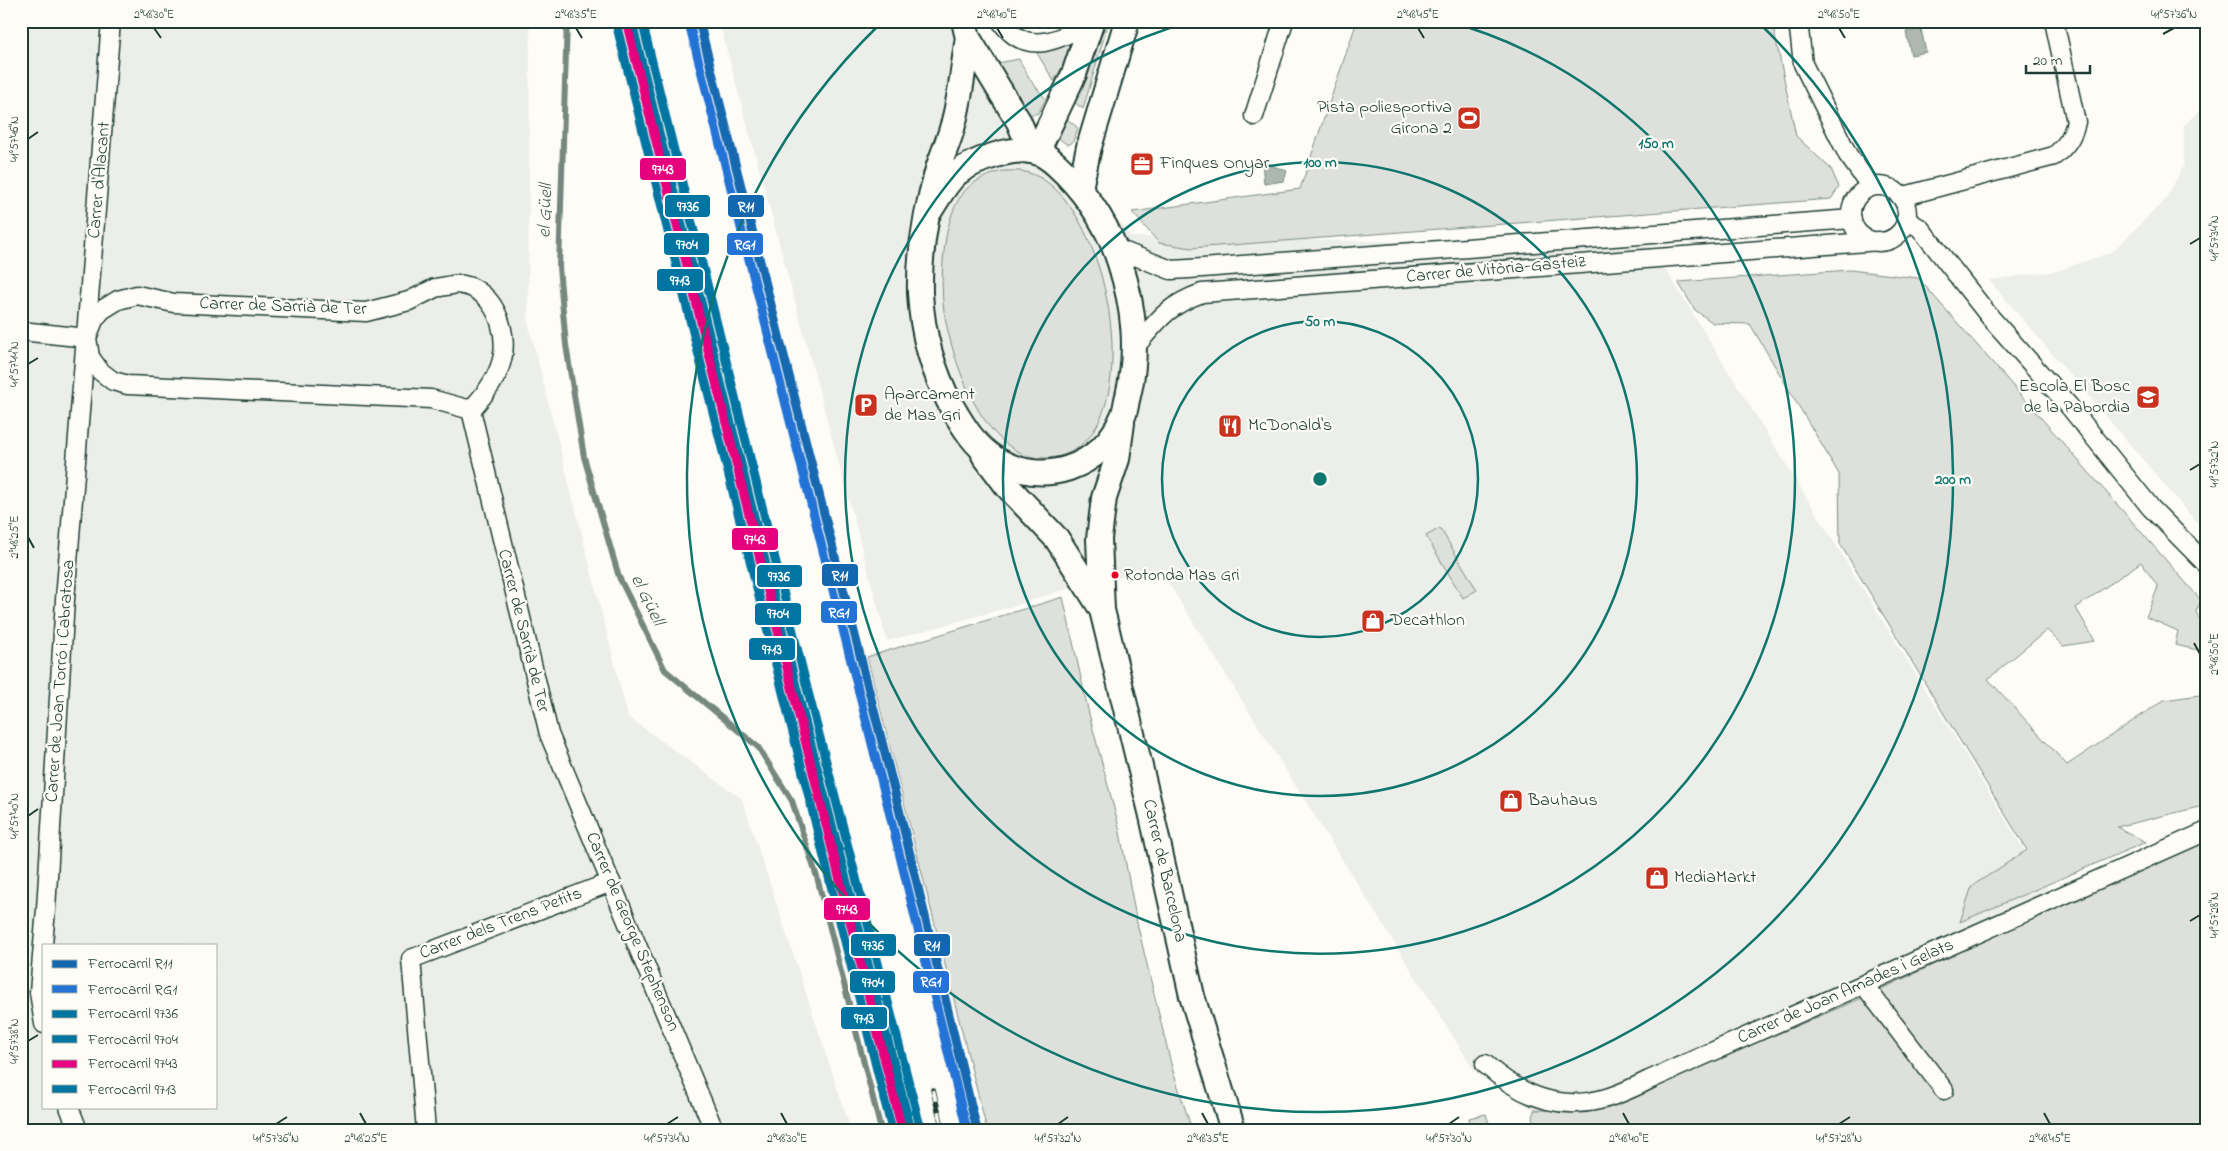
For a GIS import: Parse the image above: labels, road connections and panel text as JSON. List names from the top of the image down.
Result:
{
  "streets": {
    "main road": ["Carrer de Barcelona"],
    "street": [
      "Carrer d'Alacant",
      "Carrer de Vitòria-Gasteiz",
      "Carrer de Sarrià de Ter",
      "Carrer de Joan Torró i Cabratosa",
      "Carrer dels Trens Petits",
      "Carrer de George Stephenson",
      "Carrer de Joan Amades i Gelats"
    ]
  },
  "crossings": [
    ["Carrer d'Alacant", "Carrer de Sarrià de Ter"],
    ["Carrer d'Alacant", "Carrer de Joan Torró i Cabratosa"],
    ["Carrer de Sarrià de Ter", "Carrer de Joan Torró i Cabratosa"],
    ["Carrer de Sarrià de Ter", "Carrer de George Stephenson"],
    ["Carrer dels Trens Petits", "Carrer de George Stephenson"]
  ],
  "water": ["el Güell"],
  "places": {
    "sports": ["Pista poliesportiva Girona 2"],
    "office": ["Finques Onyar"],
    "school or university": ["Escola El Bosc de la Pabordia"],
    "parking": ["Aparcament de Mas Gri"],
    "restaurant": ["McDonald's"],
    "other": ["Rotonda Mas Gri"],
    "shop": ["Decathlon", "Bauhaus", "MediaMarkt"]
  },
  "lines": [
    "rail line R11",
    "rail line 9736",
    "rail line 9743",
    "rail line RG1",
    "rail line 9704",
    "rail line 9713"
  ],
  "legend": [
    "Ferrocarril R11",
    "Ferrocarril RG1",
    "Ferrocarril 9736",
    "Ferrocarril 9704",
    "Ferrocarril 9743",
    "Ferrocarril 9713"
  ],
  "scale_bar": "20 m",
  "coordinates": [
    "2°48'30\"E",
    "2°48'35\"E",
    "2°48'40\"E",
    "2°48'45\"E",
    "2°48'50\"E",
    "41°57'36\"N",
    "41°57'46\"N",
    "41°57'34\"N",
    "41°57'44\"N",
    "41°57'32\"N",
    "2°48'25\"E",
    "41°57'40\"N",
    "41°57'28\"N",
    "41°57'38\"N",
    "41°57'30\"N"
  ],
  "rings": [
    "150 m",
    "100 m",
    "50 m",
    "200 m"
  ]
}
